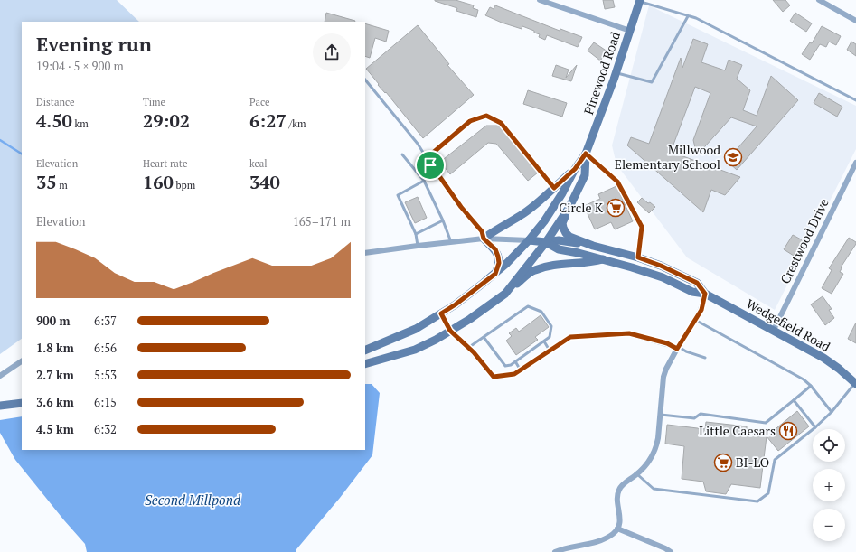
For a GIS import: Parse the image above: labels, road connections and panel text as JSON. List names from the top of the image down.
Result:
{
  "streets": {
    "main road": ["Pinewood Road", "Wedgefield Road"],
    "street": ["Crestwood Drive"]
  },
  "crossings": [
    ["Pinewood Road", "Wedgefield Road"],
    ["Crestwood Drive", "Wedgefield Road"]
  ],
  "water": ["Second Millpond"],
  "places": {
    "school or university": ["Millwood Elementary School"],
    "supermarket": ["Circle K", "BI-LO"],
    "restaurant": ["Little Caesars"]
  },
  "page": {
    "heading": ["Evening run", "19:04 · 5 × 900 m"],
    "stats": [
      ["Distance", "4.50 km"],
      ["Time", "29:02"],
      ["Pace", "6:27 /km"],
      ["Elevation", "35 m"],
      ["Heart rate", "160 bpm"],
      ["kcal", "340"]
    ],
    "chart": ["Elevation", "165–171 m"],
    "list": [
      {
        "name": "900 m",
        "note": "6:37"
      },
      {
        "name": "1.8 km",
        "note": "6:56"
      },
      {
        "name": "2.7 km",
        "note": "5:53"
      },
      {
        "name": "3.6 km",
        "note": "6:15"
      },
      {
        "name": "4.5 km",
        "note": "6:32"
      }
    ],
    "map_buttons": ["+", "−"]
  }
}
